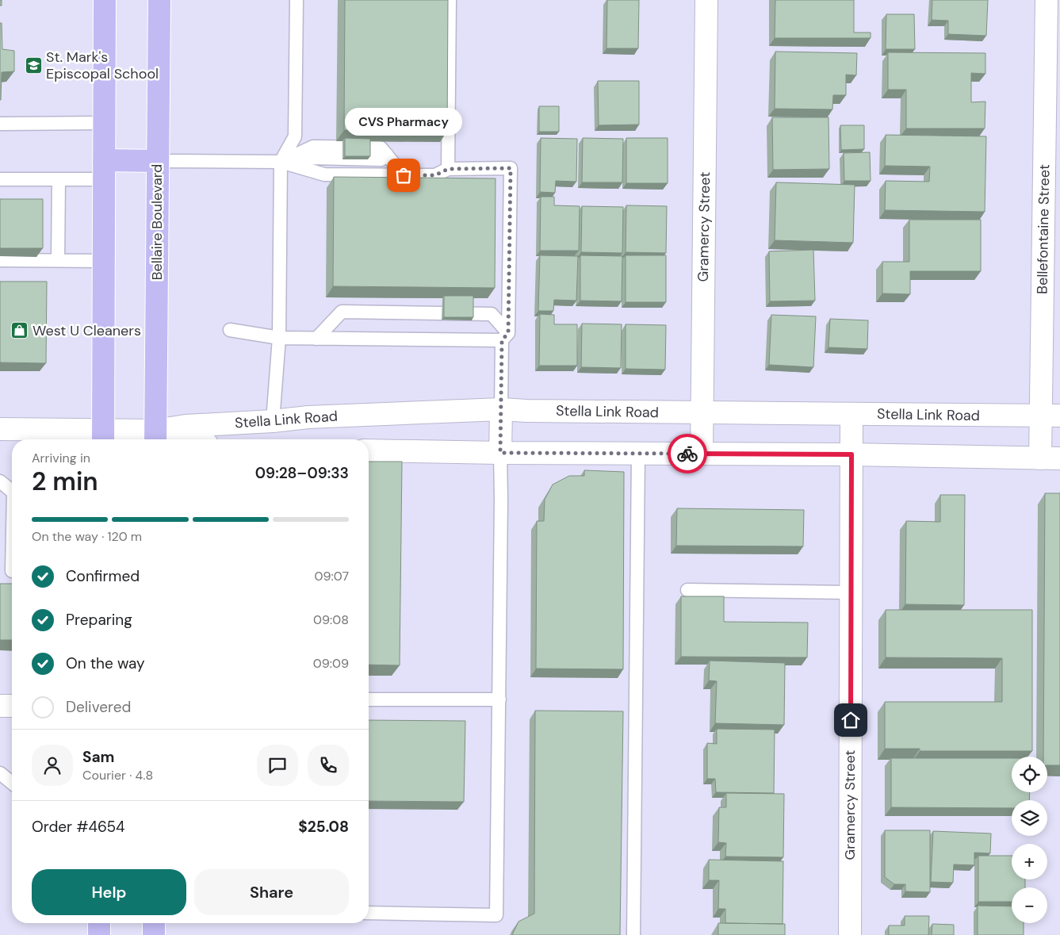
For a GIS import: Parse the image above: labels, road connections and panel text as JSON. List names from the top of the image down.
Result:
{
  "streets": {
    "main road": [
      "Bellaire Boulevard",
      "Gramercy Street",
      "Bellefontaine Street",
      "Stella Link Road"
    ]
  },
  "crossings": [
    ["Bellaire Boulevard", "Stella Link Road"],
    ["Gramercy Street", "Stella Link Road"],
    ["Bellefontaine Street", "Stella Link Road"]
  ],
  "places": {
    "school or university": ["St. Mark's Episcopal School"],
    "other": ["CVS Pharmacy"],
    "shop": ["West U Cleaners"]
  },
  "page": {
    "bubble": "CVS Pharmacy",
    "heading": ["2 min", "Arriving in", "09:28–09:33"],
    "panel": [
      "Sam",
      "Courier · 4.8",
      "Order #4654",
      "$25.08"
    ],
    "bar": "On the way · 120 m",
    "list": [
      ["Confirmed", "09:07"],
      ["Preparing", "09:08"],
      ["On the way", "09:09"],
      "Delivered"
    ],
    "map_buttons": ["+", "−"],
    "buttons": ["Help", "Share"]
  }
}
